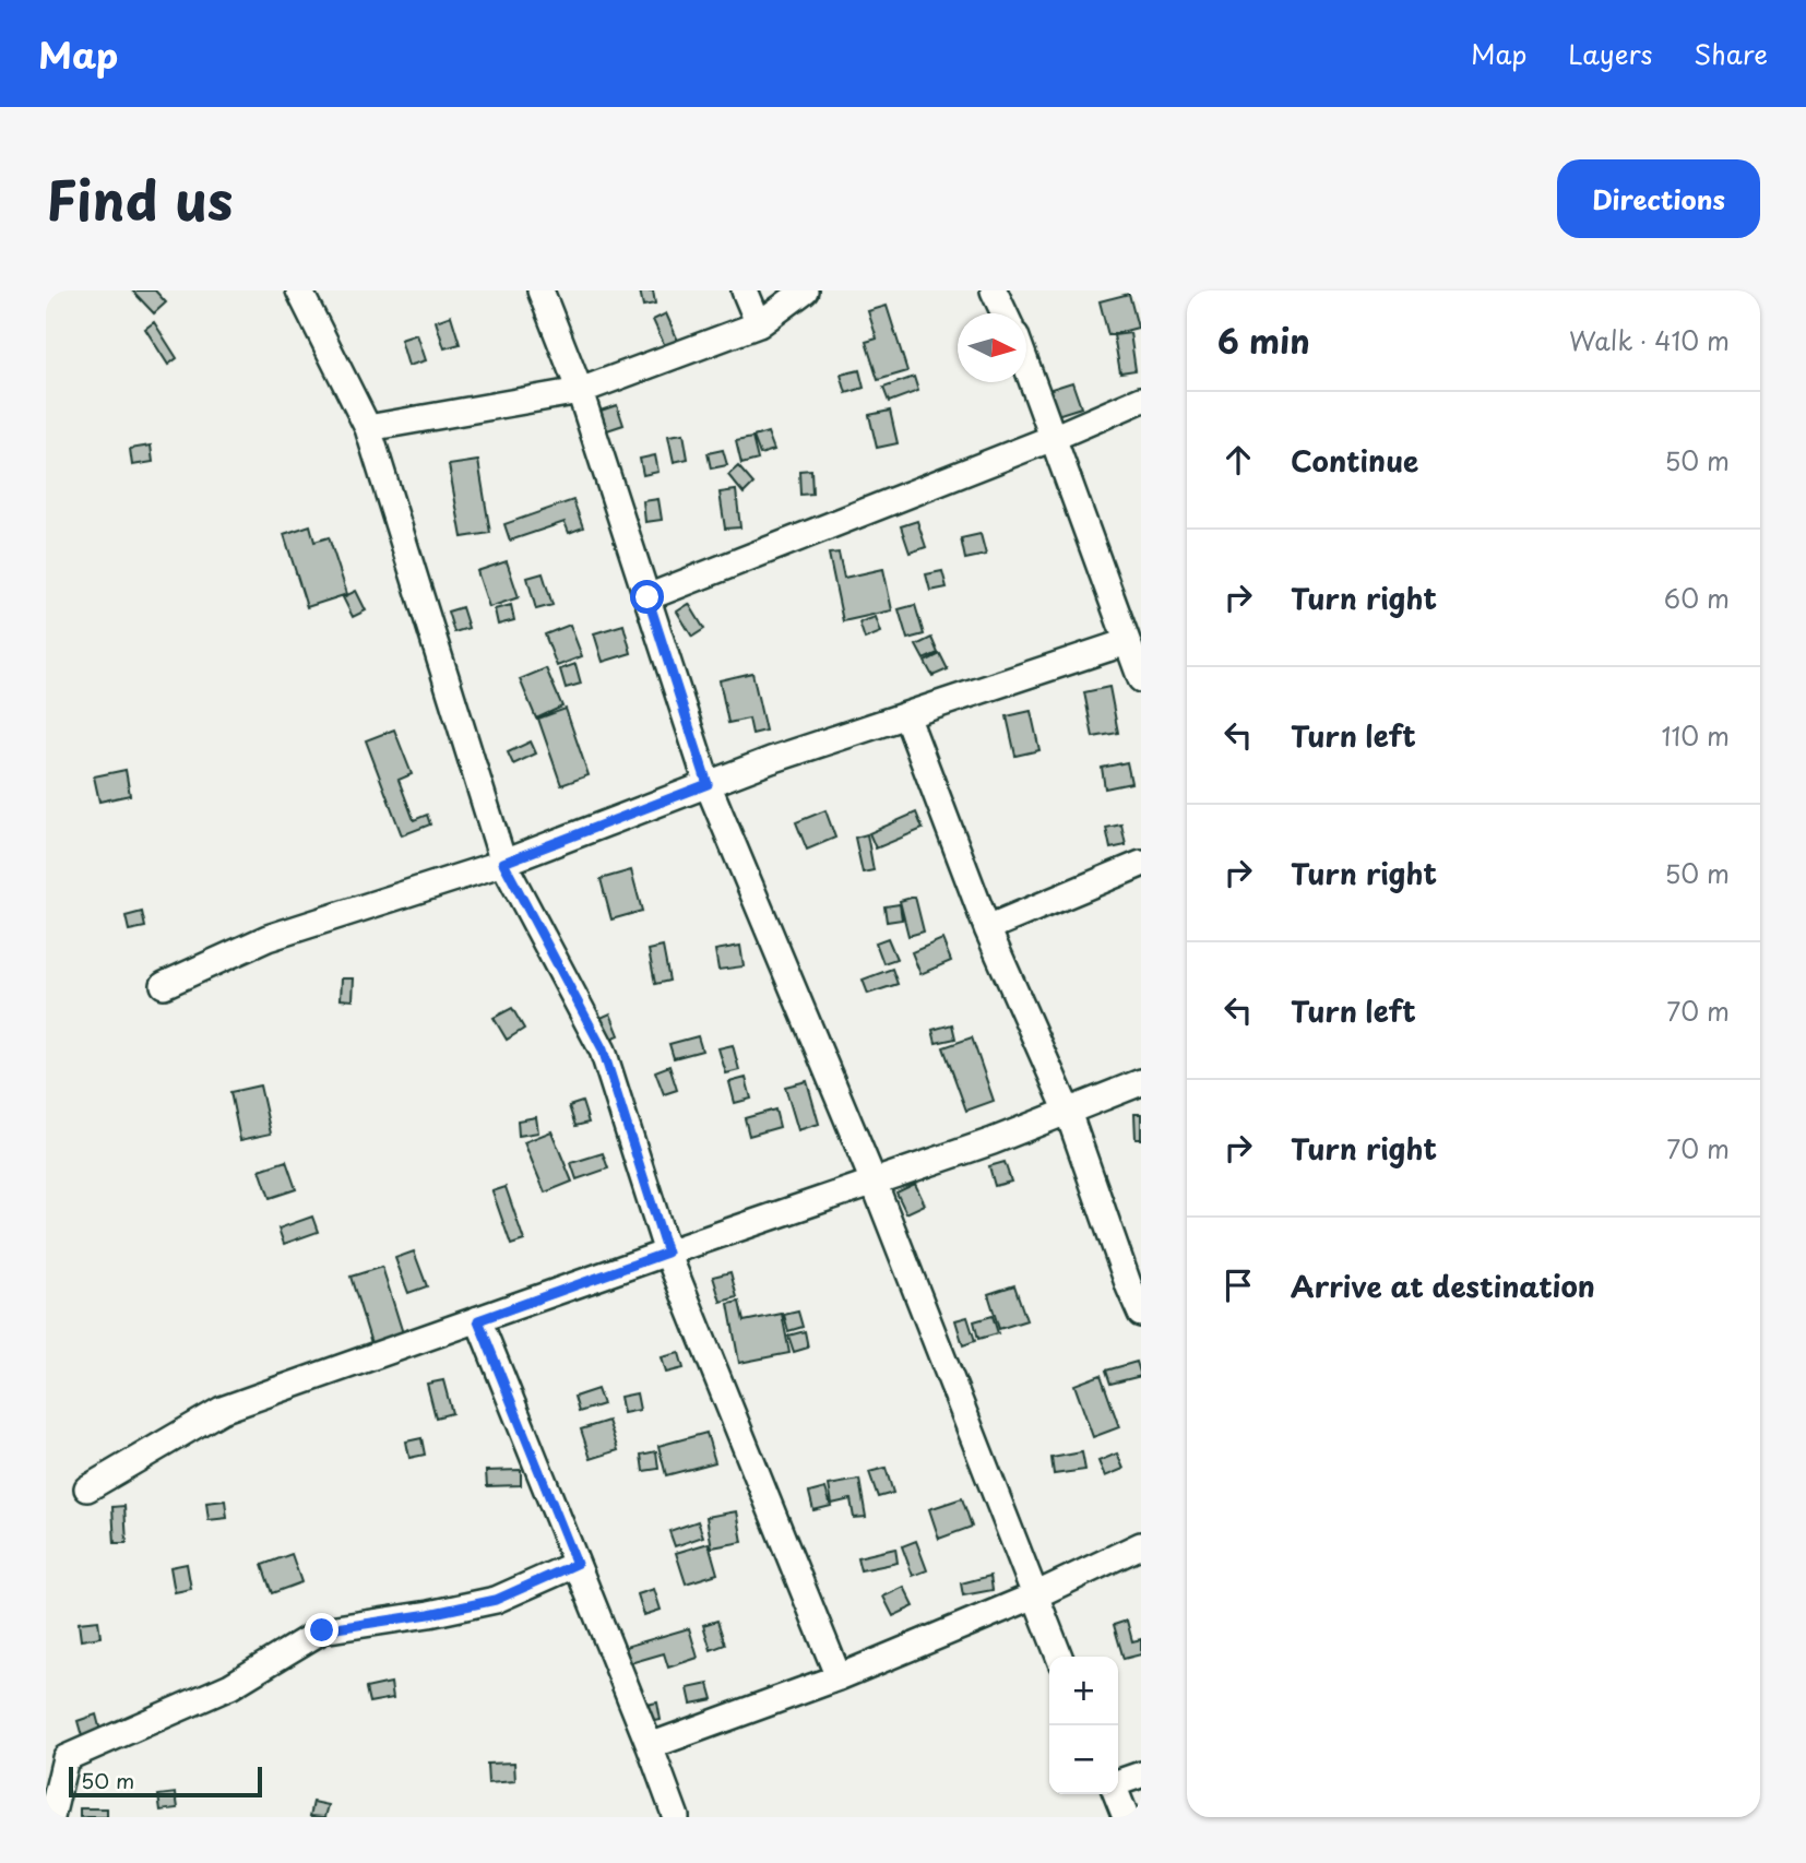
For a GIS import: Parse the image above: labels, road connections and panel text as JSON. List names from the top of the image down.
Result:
{
  "scale_bar": "50 m",
  "north": "right",
  "page": {
    "header": "Map",
    "nav": ["Map", "Layers", "Share"],
    "title": "Find us",
    "buttons": "Directions",
    "heading": ["6 min", "Walk · 410 m"],
    "list": [
      ["Continue", "50 m"],
      ["Turn right", "60 m"],
      ["Turn left", "110 m"],
      ["Turn right", "50 m"],
      ["Turn left", "70 m"],
      ["Turn right", "70 m"],
      "Arrive at destination"
    ],
    "map_buttons": ["+", "−"],
    "scale": "50 m"
  }
}
